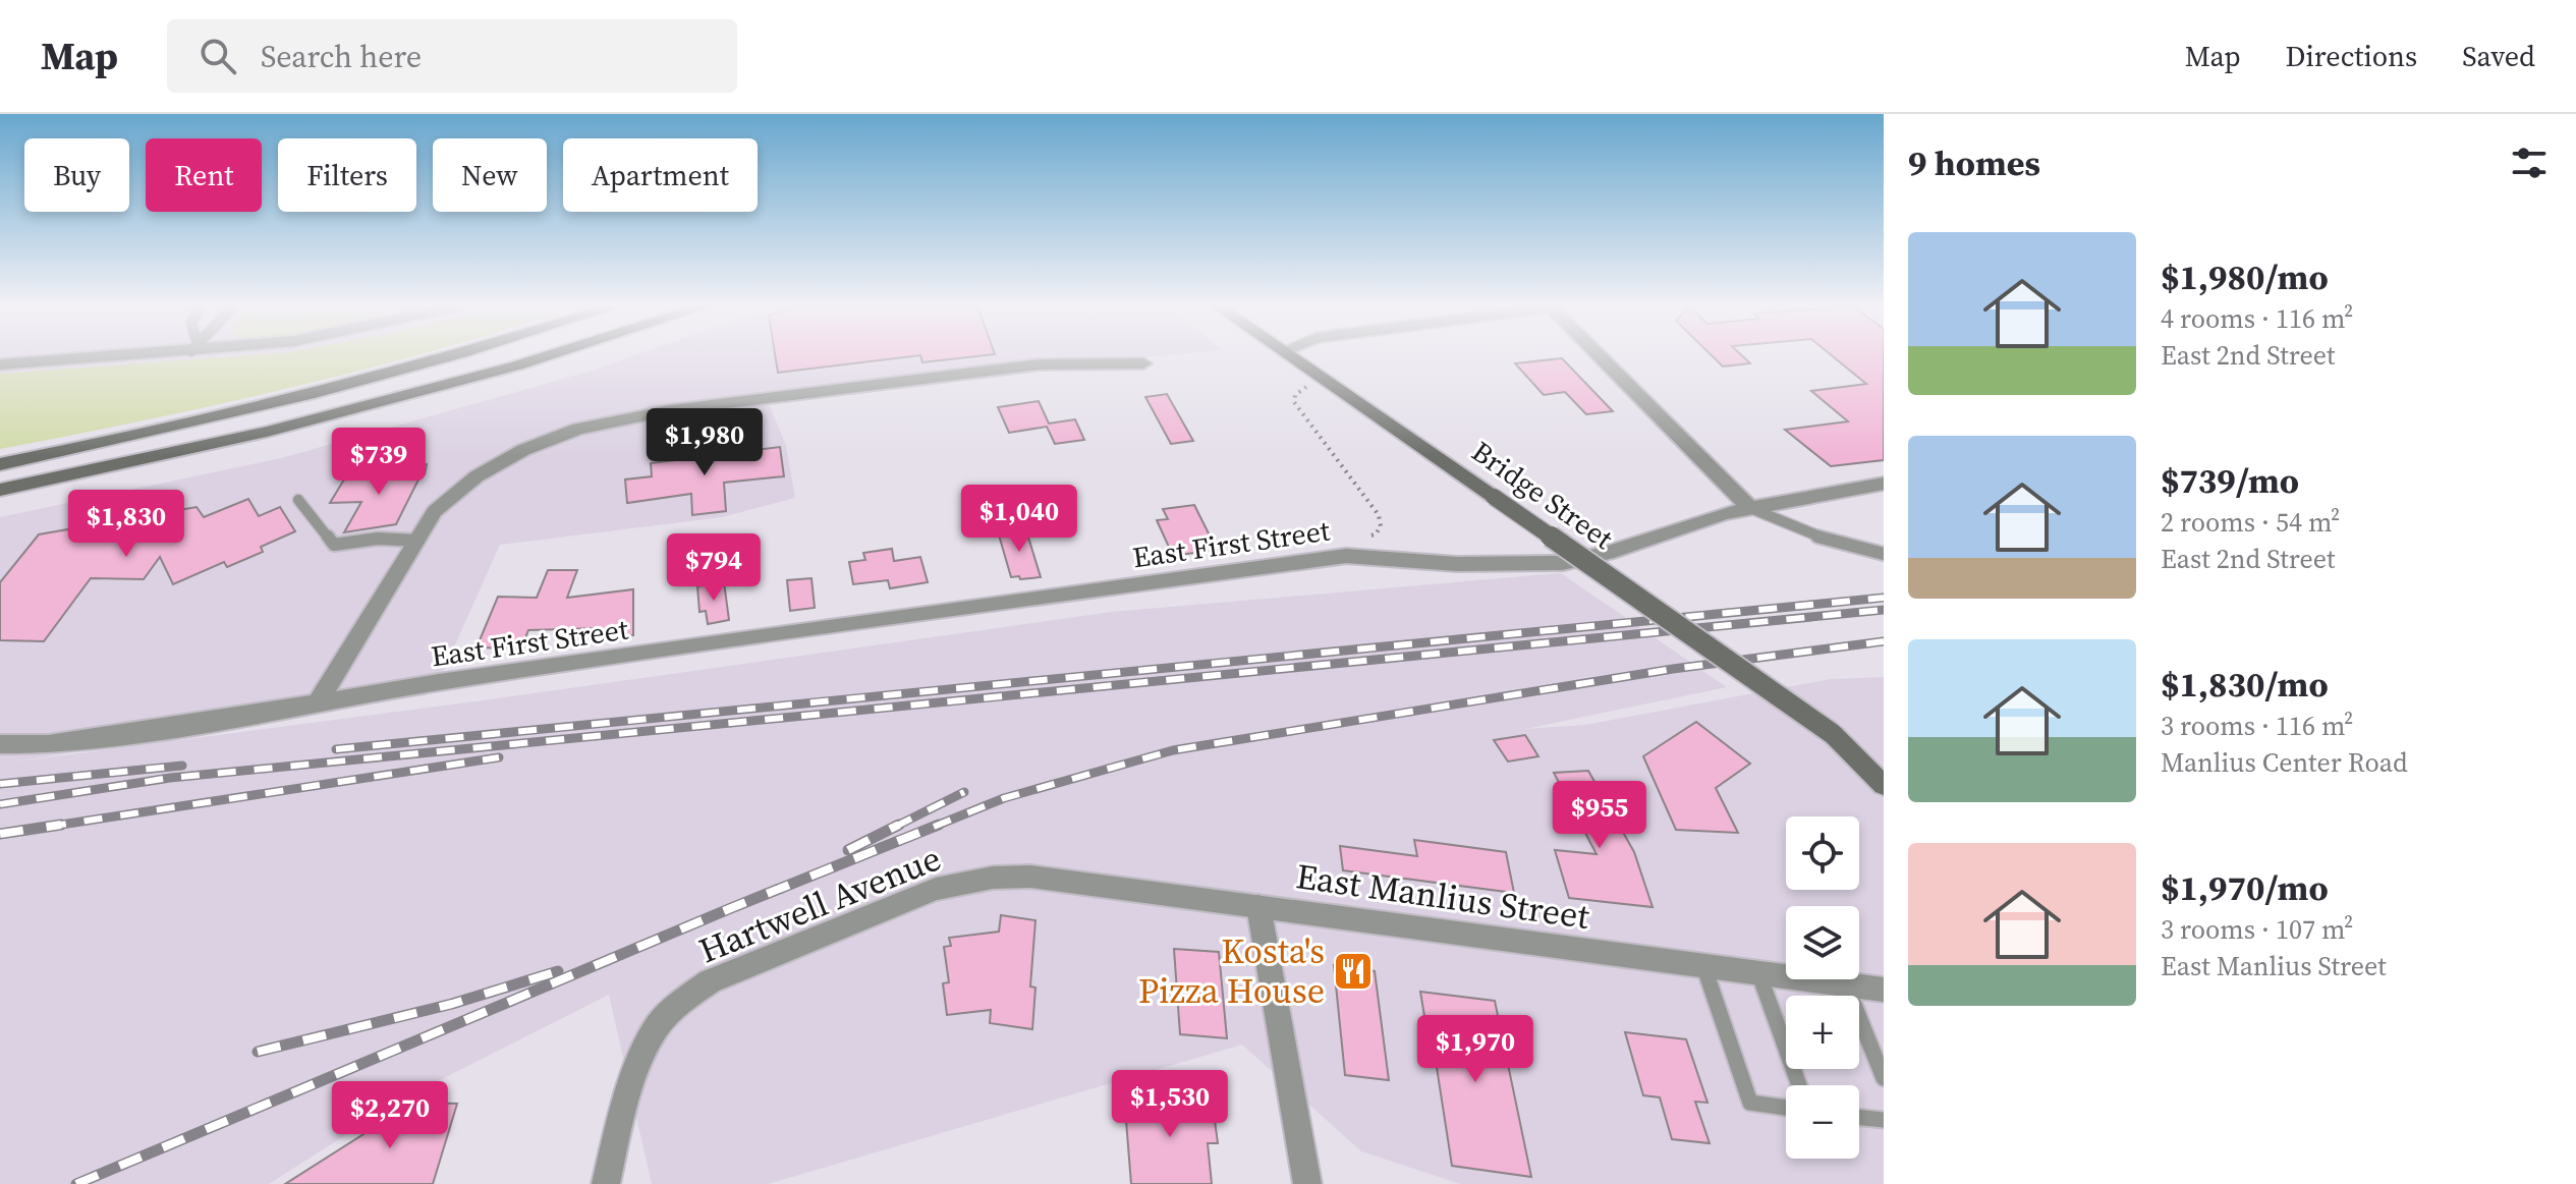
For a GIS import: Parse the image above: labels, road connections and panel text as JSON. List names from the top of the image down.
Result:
{
  "streets": {
    "main road": ["Bridge Street"],
    "street": ["East First Street", "East Manlius Street", "Hartwell Avenue"]
  },
  "crossings": [
    ["East Manlius Street", "Hartwell Avenue"]
  ],
  "places": {
    "restaurant": ["Kosta's Pizza House"]
  },
  "page": {
    "header": "Map",
    "search": "Search here",
    "nav": ["Map", "Directions", "Saved"],
    "heading": "9 homes",
    "chip": [
      "Buy",
      "Rent",
      "Filters",
      "New",
      "Apartment"
    ],
    "list": [
      {
        "name": "$1,980/mo",
        "note": "4 rooms · 116 m² · East 2nd Street"
      },
      {
        "name": "$739/mo",
        "note": "2 rooms · 54 m² · East 2nd Street"
      },
      {
        "name": "$1,830/mo",
        "note": "3 rooms · 116 m² · Manlius Center Road"
      },
      {
        "name": "$1,970/mo",
        "note": "3 rooms · 107 m² · East Manlius Street"
      }
    ],
    "price": [
      "$1,980",
      "$739",
      "$1,040",
      "$1,830",
      "$794",
      "$955",
      "$1,970",
      "$1,530",
      "$2,270"
    ],
    "map_buttons": ["+", "−"]
  }
}
